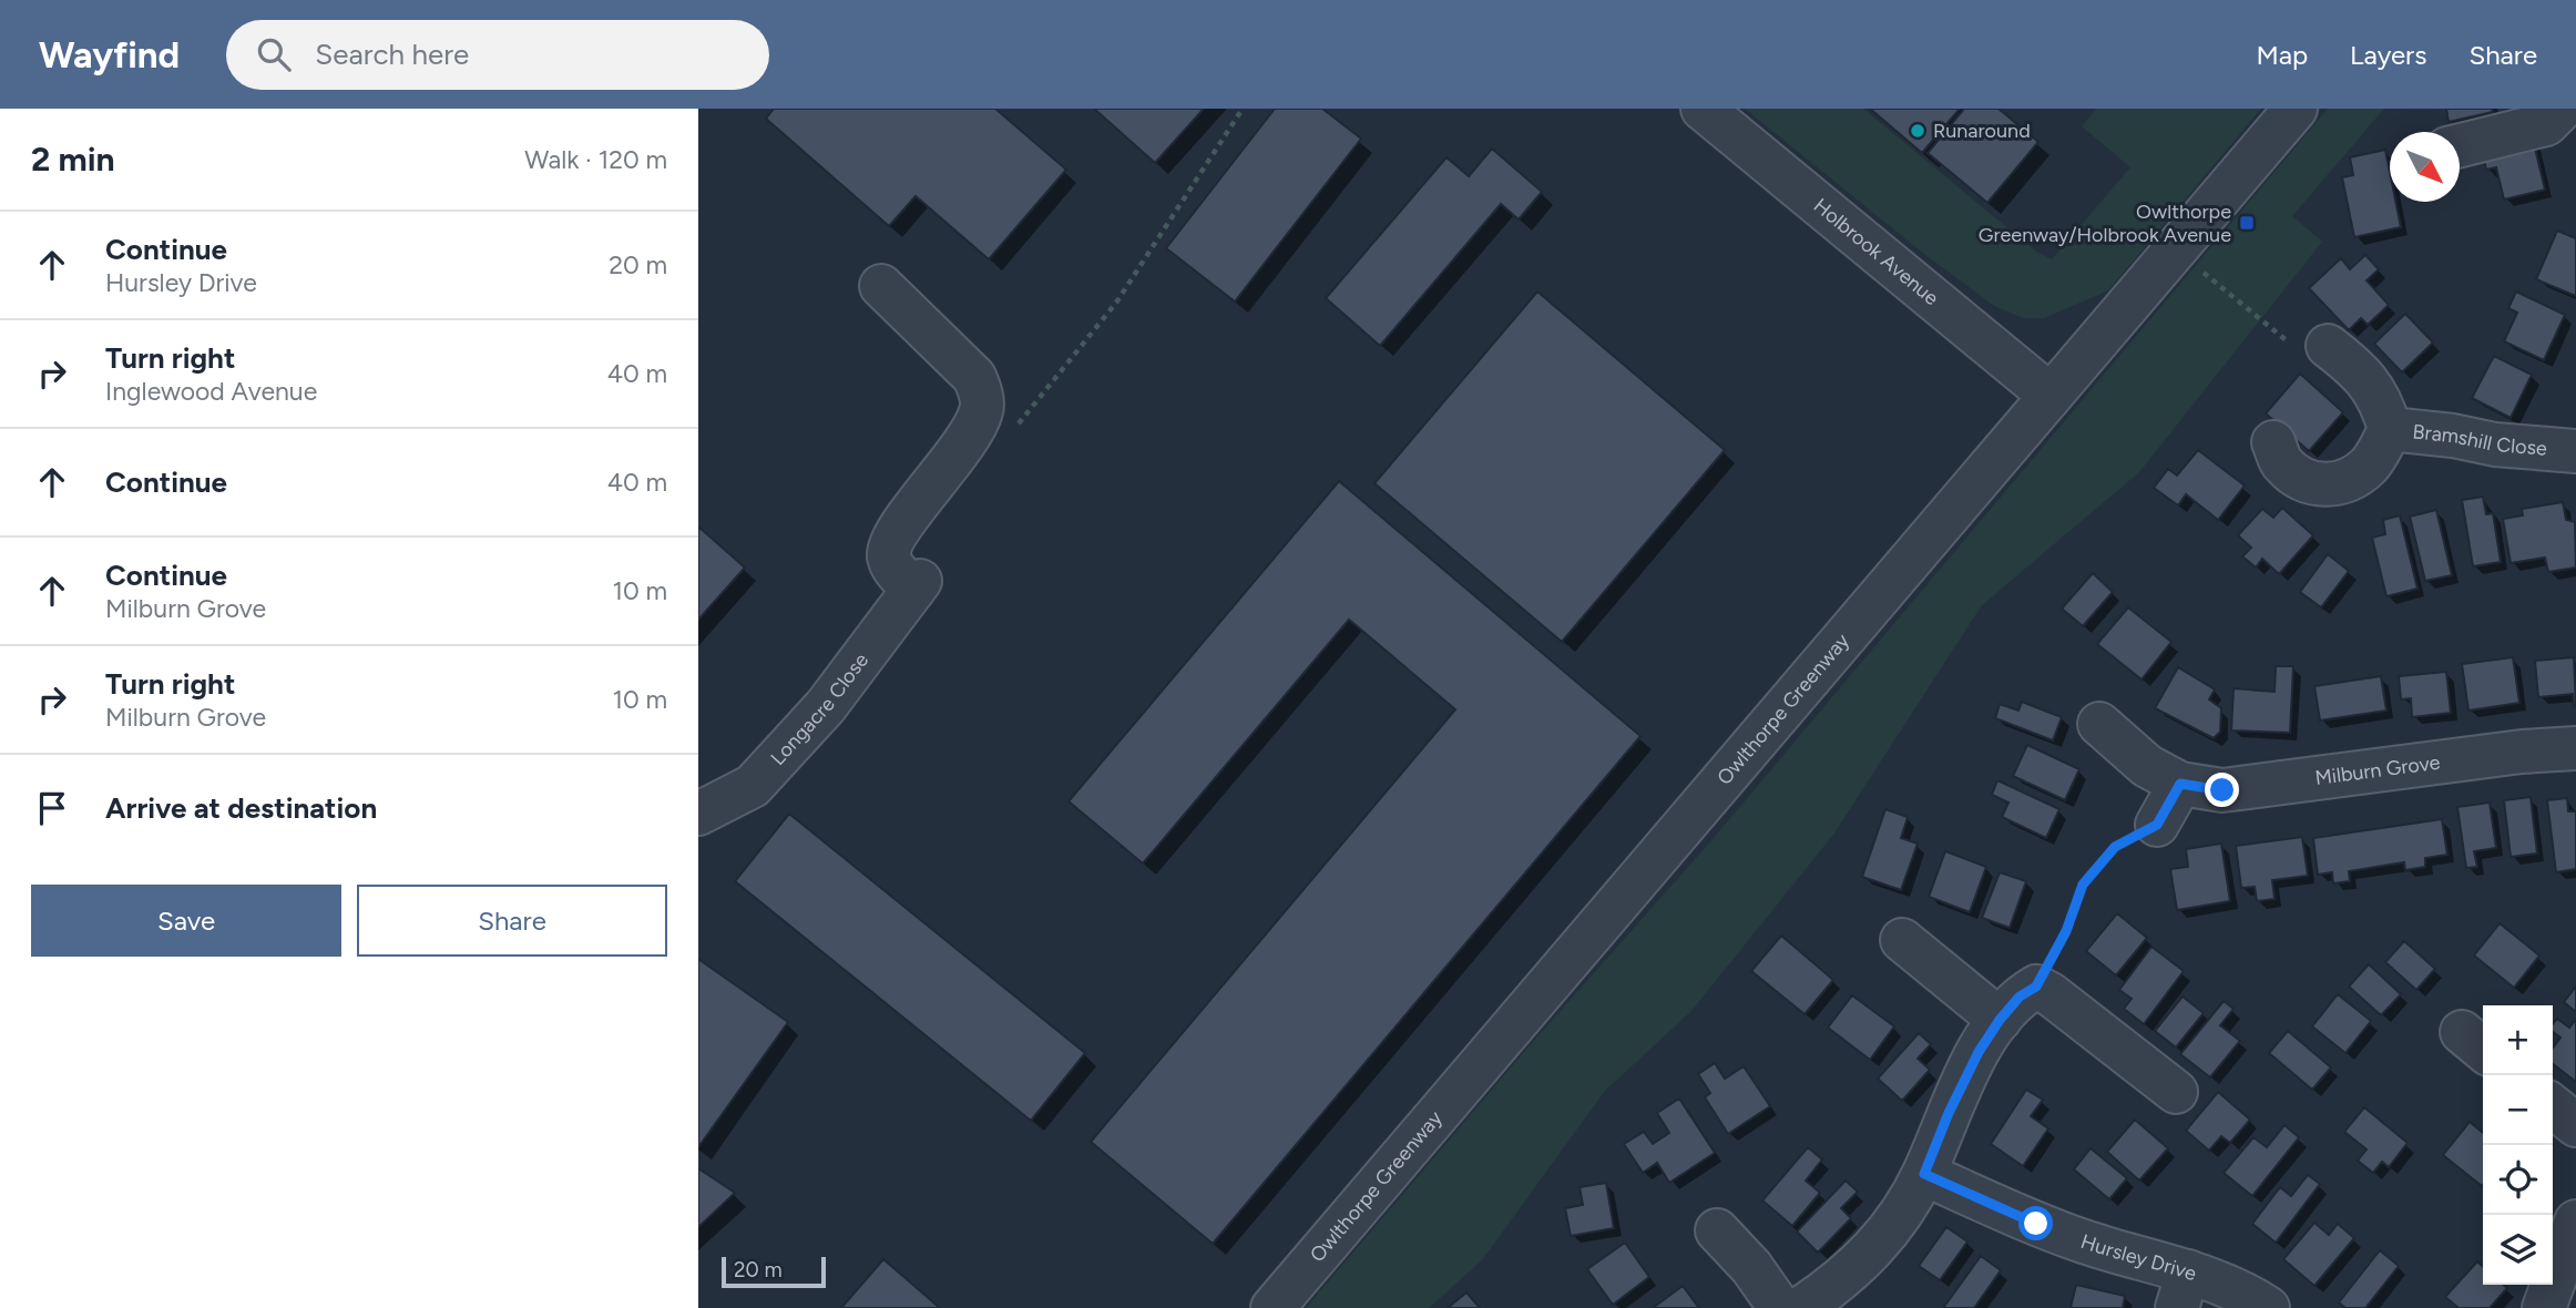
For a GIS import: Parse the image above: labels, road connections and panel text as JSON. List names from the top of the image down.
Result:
{
  "streets": {
    "street": [
      "Holbrook Avenue",
      "Bramshill Close",
      "Longacre Close",
      "Owlthorpe Greenway",
      "Milburn Grove",
      "Hursley Drive"
    ]
  },
  "crossings": [
    ["Holbrook Avenue", "Owlthorpe Greenway"]
  ],
  "places": {
    "other": ["Runaround"],
    "transit": ["Owlthorpe Greenway/Holbrook Avenue"]
  },
  "scale_bar": "20 m",
  "north": "bottom right",
  "page": {
    "header": "Wayfind",
    "search": "Search here",
    "nav": ["Map", "Layers", "Share"],
    "heading": ["2 min", "Walk · 120 m"],
    "list": [
      ["Continue", "Hursley Drive", "20 m"],
      ["Turn right", "Inglewood Avenue", "40 m"],
      ["Continue", "40 m"],
      ["Continue", "Milburn Grove", "10 m"],
      ["Turn right", "Milburn Grove", "10 m"],
      "Arrive at destination"
    ],
    "buttons": ["Save", "Share"],
    "map_buttons": ["+", "−"],
    "scale": "20 m"
  }
}
